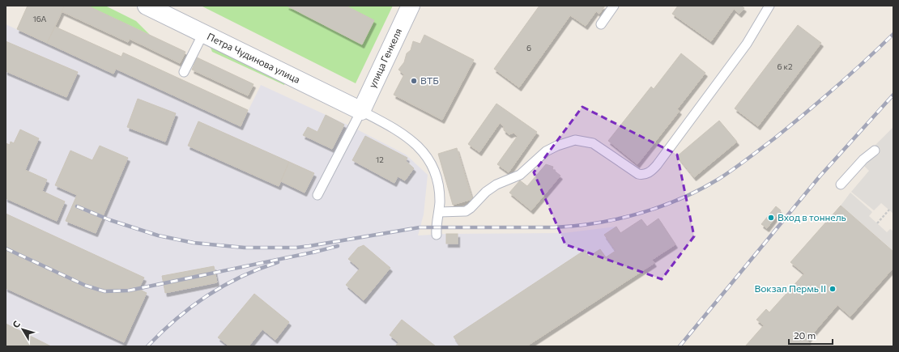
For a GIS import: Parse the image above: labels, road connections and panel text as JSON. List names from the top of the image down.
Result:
{
  "streets": {
    "street": ["Петра Чудинова улица", "улица Генкеля"]
  },
  "crossings": [
    ["Петра Чудинова улица", "улица Генкеля"]
  ],
  "places": ["ВТБ", "Вход в тоннель", "Вокзал Пермь II"],
  "house_numbers": [
    "16А",
    "6",
    "6 к2",
    "12"
  ],
  "scale_bar": "20 m",
  "north": "top left"
}
